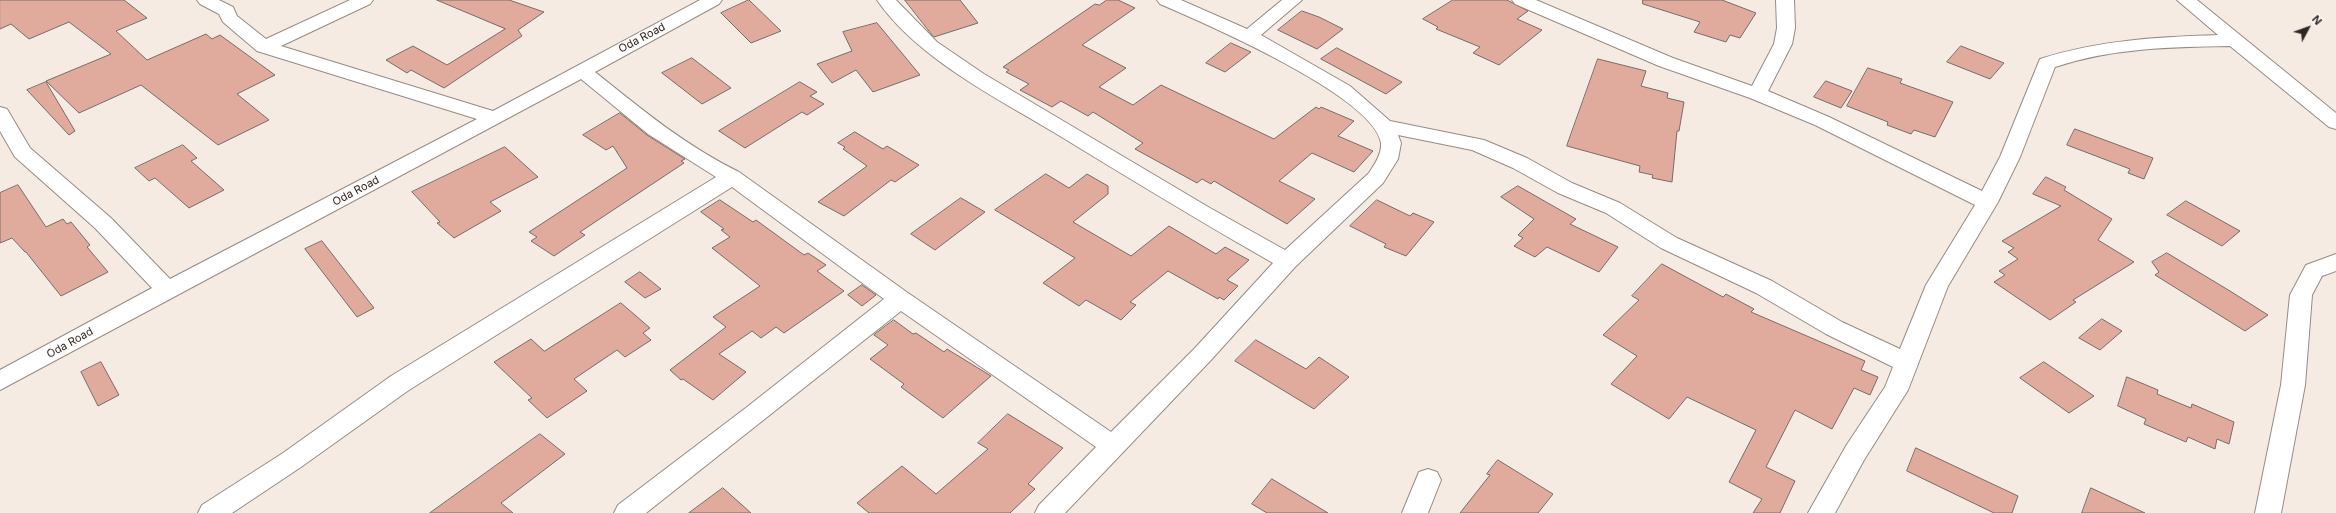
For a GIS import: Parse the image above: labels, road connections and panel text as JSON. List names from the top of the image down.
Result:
{
  "streets": {
    "street": ["Oda Road"]
  },
  "north": "top right"
}
